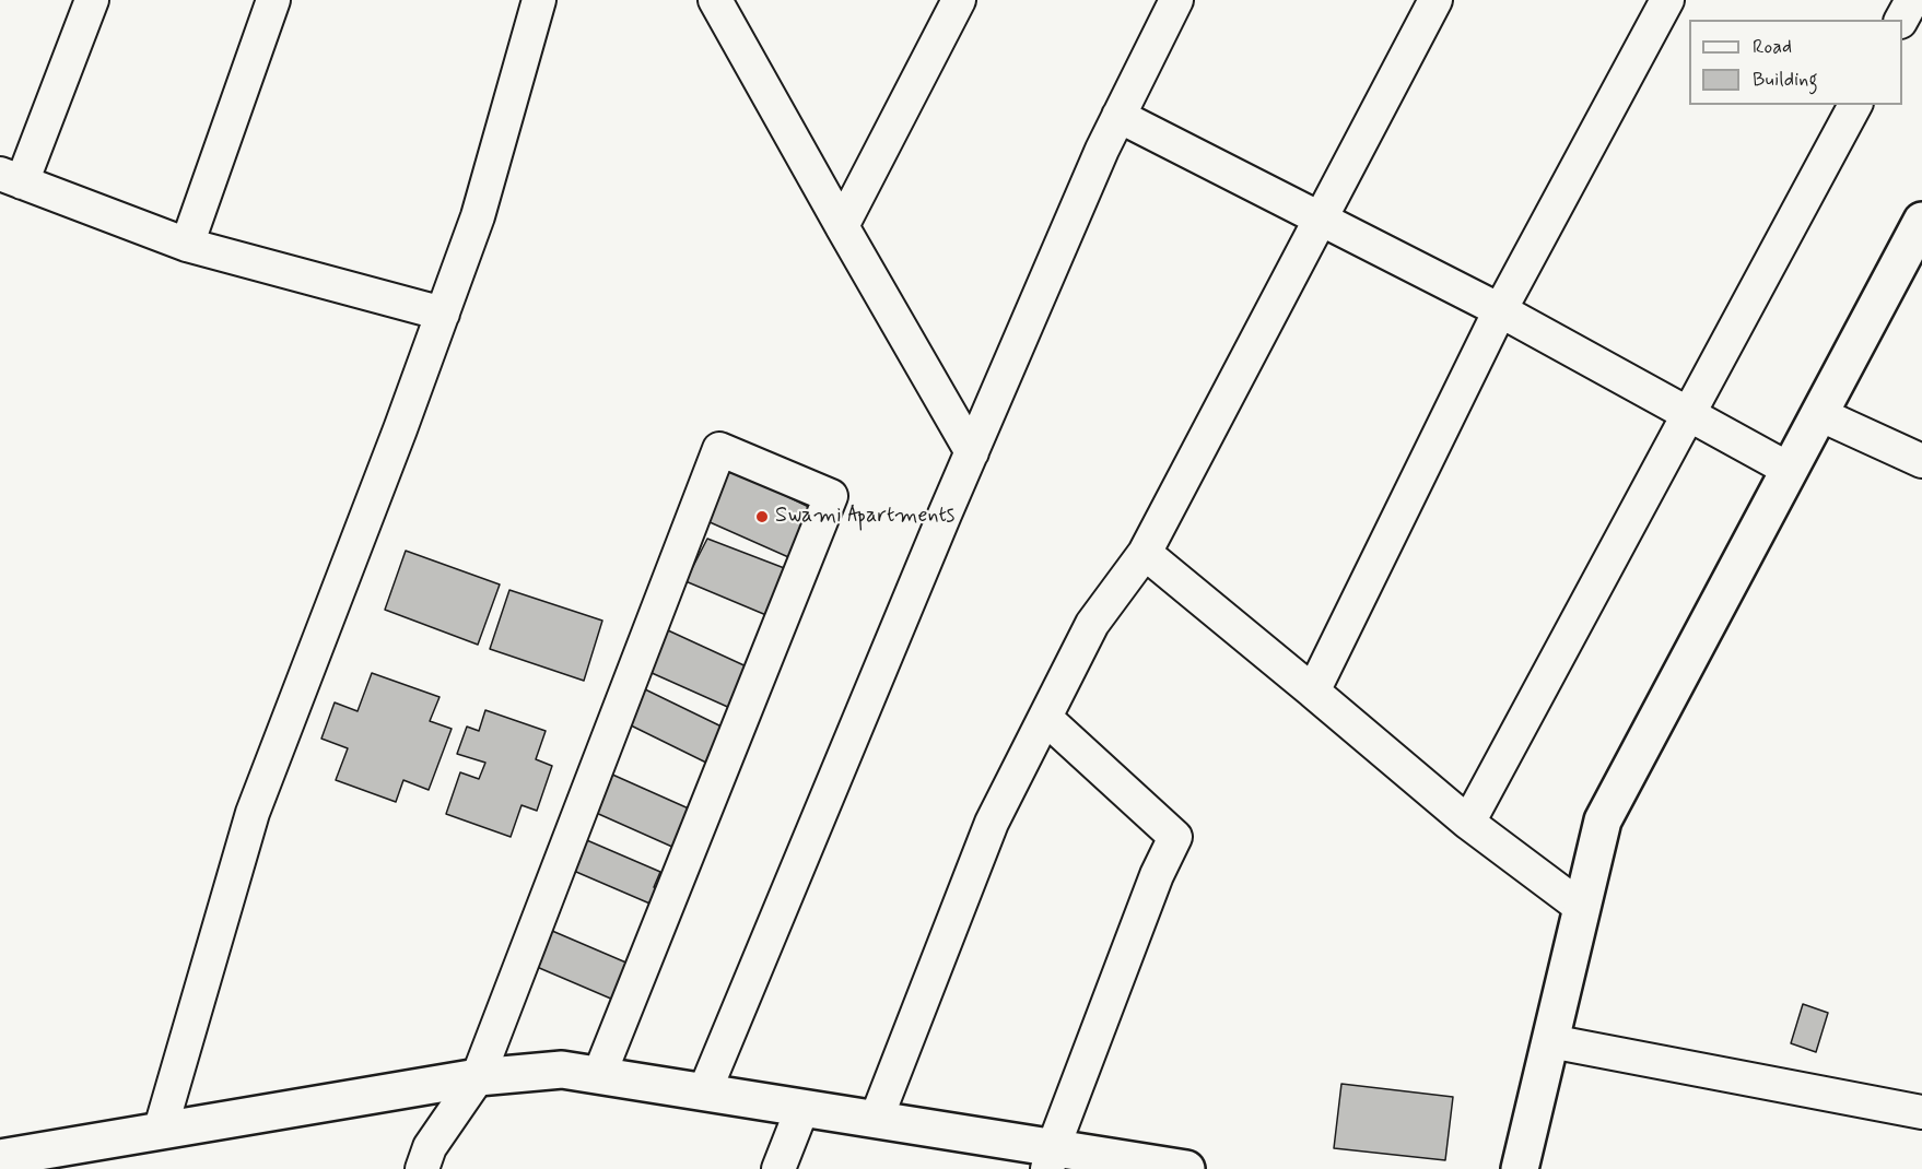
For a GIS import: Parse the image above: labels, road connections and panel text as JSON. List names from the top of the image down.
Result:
{
  "places": ["Swami Apartments"],
  "legend": ["Road", "Building"]
}
